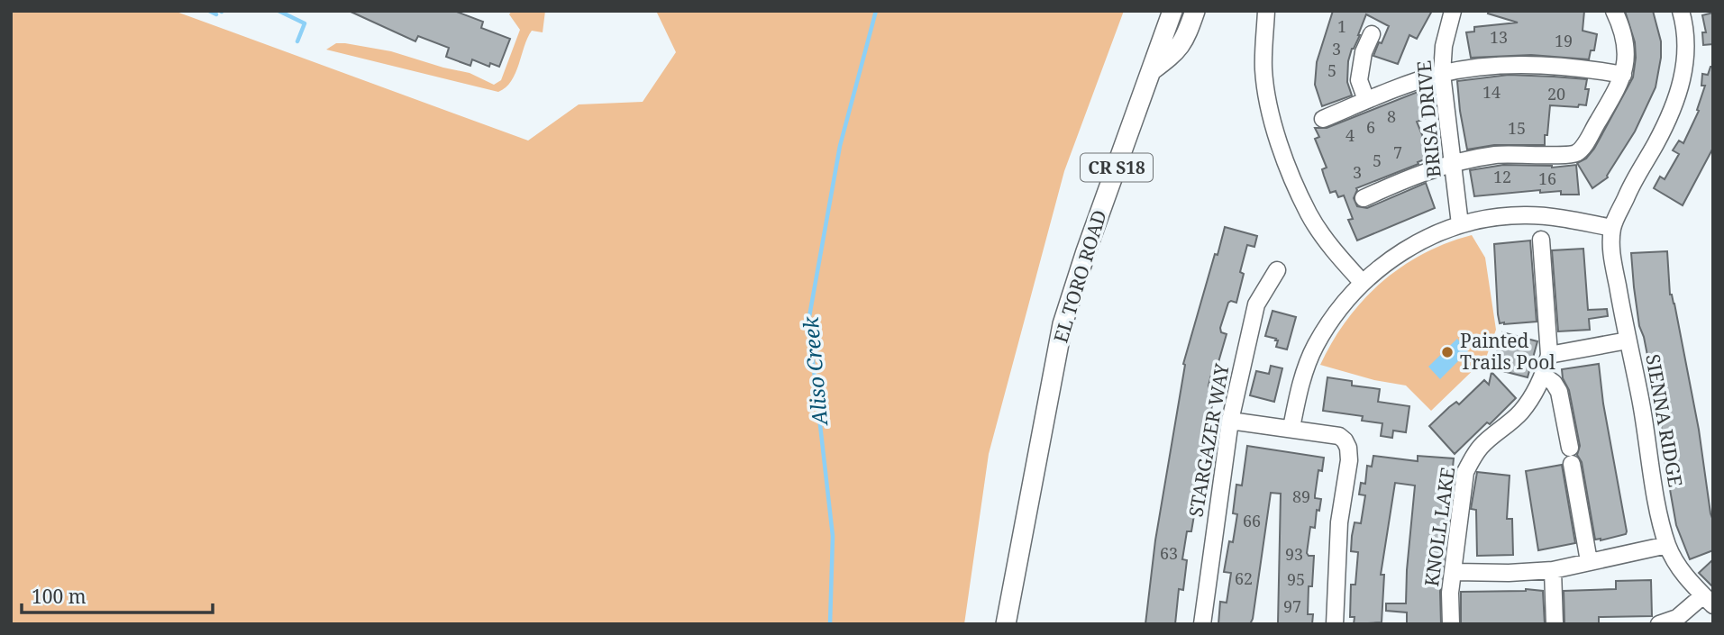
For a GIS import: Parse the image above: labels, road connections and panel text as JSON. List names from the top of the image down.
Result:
{
  "streets": {
    "main road": ["CR S18", "EL TORO ROAD"],
    "street": [
      "BRISA DRIVE",
      "SIENNA RIDGE",
      "STARGAZER WAY",
      "KNOLL LAKE"
    ]
  },
  "water": ["Aliso Creek"],
  "places": ["Painted Trails Pool"],
  "house_numbers": [
    "1",
    "13",
    "19",
    "3",
    "5",
    "14",
    "20",
    "8",
    "6",
    "15",
    "4",
    "7",
    "5",
    "3",
    "12",
    "16",
    "89",
    "66",
    "63",
    "93",
    "62",
    "95",
    "97"
  ],
  "scale_bar": "100 m"
}
